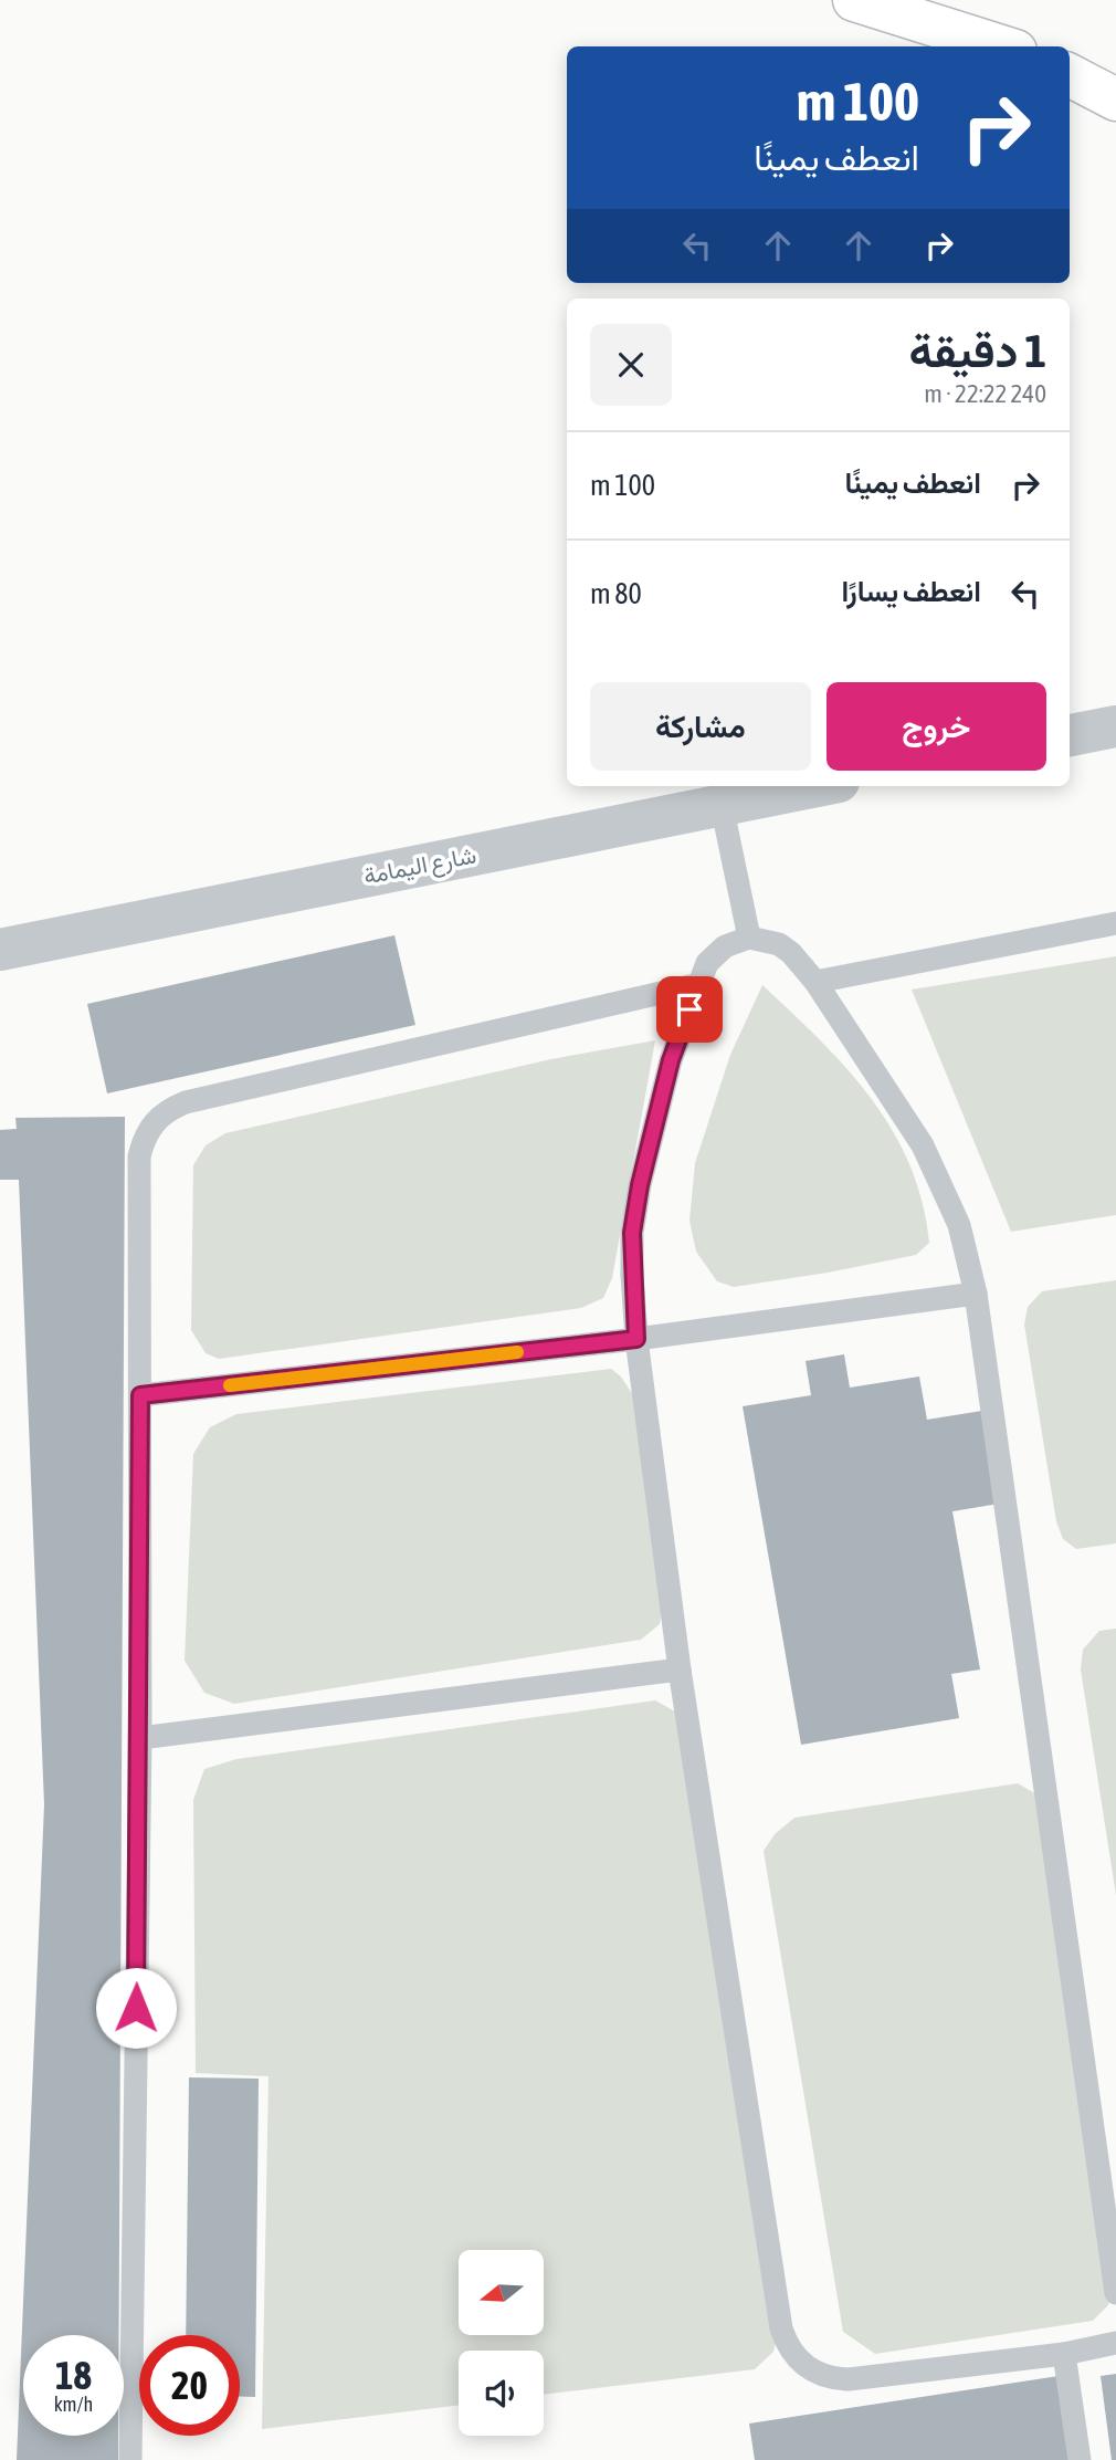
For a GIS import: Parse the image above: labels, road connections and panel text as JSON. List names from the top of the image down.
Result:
{
  "streets": {
    "street": ["شارع اليمامة"]
  },
  "north": "left",
  "page": {
    "turn": ["100 m", "انعطف يمينًا"],
    "heading": ["1 دقيقة", "240 m · 22:22"],
    "list": [
      {
        "name": "انعطف يمينًا",
        "value": "100 m"
      },
      {
        "name": "انعطف يسارًا",
        "value": "80 m"
      }
    ],
    "buttons": ["خروج", "مشاركة"],
    "speed": "18 km/h",
    "limit": "20"
  }
}
